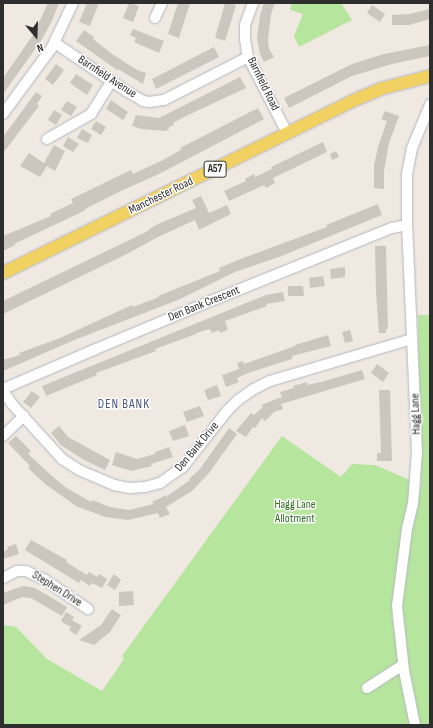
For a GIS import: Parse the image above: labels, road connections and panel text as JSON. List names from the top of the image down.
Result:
{
  "streets": {
    "main road": ["A57", "Manchester Road"],
    "street": [
      "Barnfield Avenue",
      "Barnfield Road",
      "Den Bank Crescent",
      "Hagg Lane",
      "Den Bank Drive",
      "Stephen Drive"
    ]
  },
  "crossings": [
    ["Barnfield Avenue", "Barnfield Road"],
    ["Barnfield Road", "Manchester Road"],
    ["Den Bank Crescent", "Hagg Lane"],
    ["Den Bank Crescent", "Den Bank Drive"],
    ["Hagg Lane", "Den Bank Drive"]
  ],
  "districts": ["DEN BANK"],
  "parks": ["Hagg Lane Allotment"],
  "north": "bottom"
}
